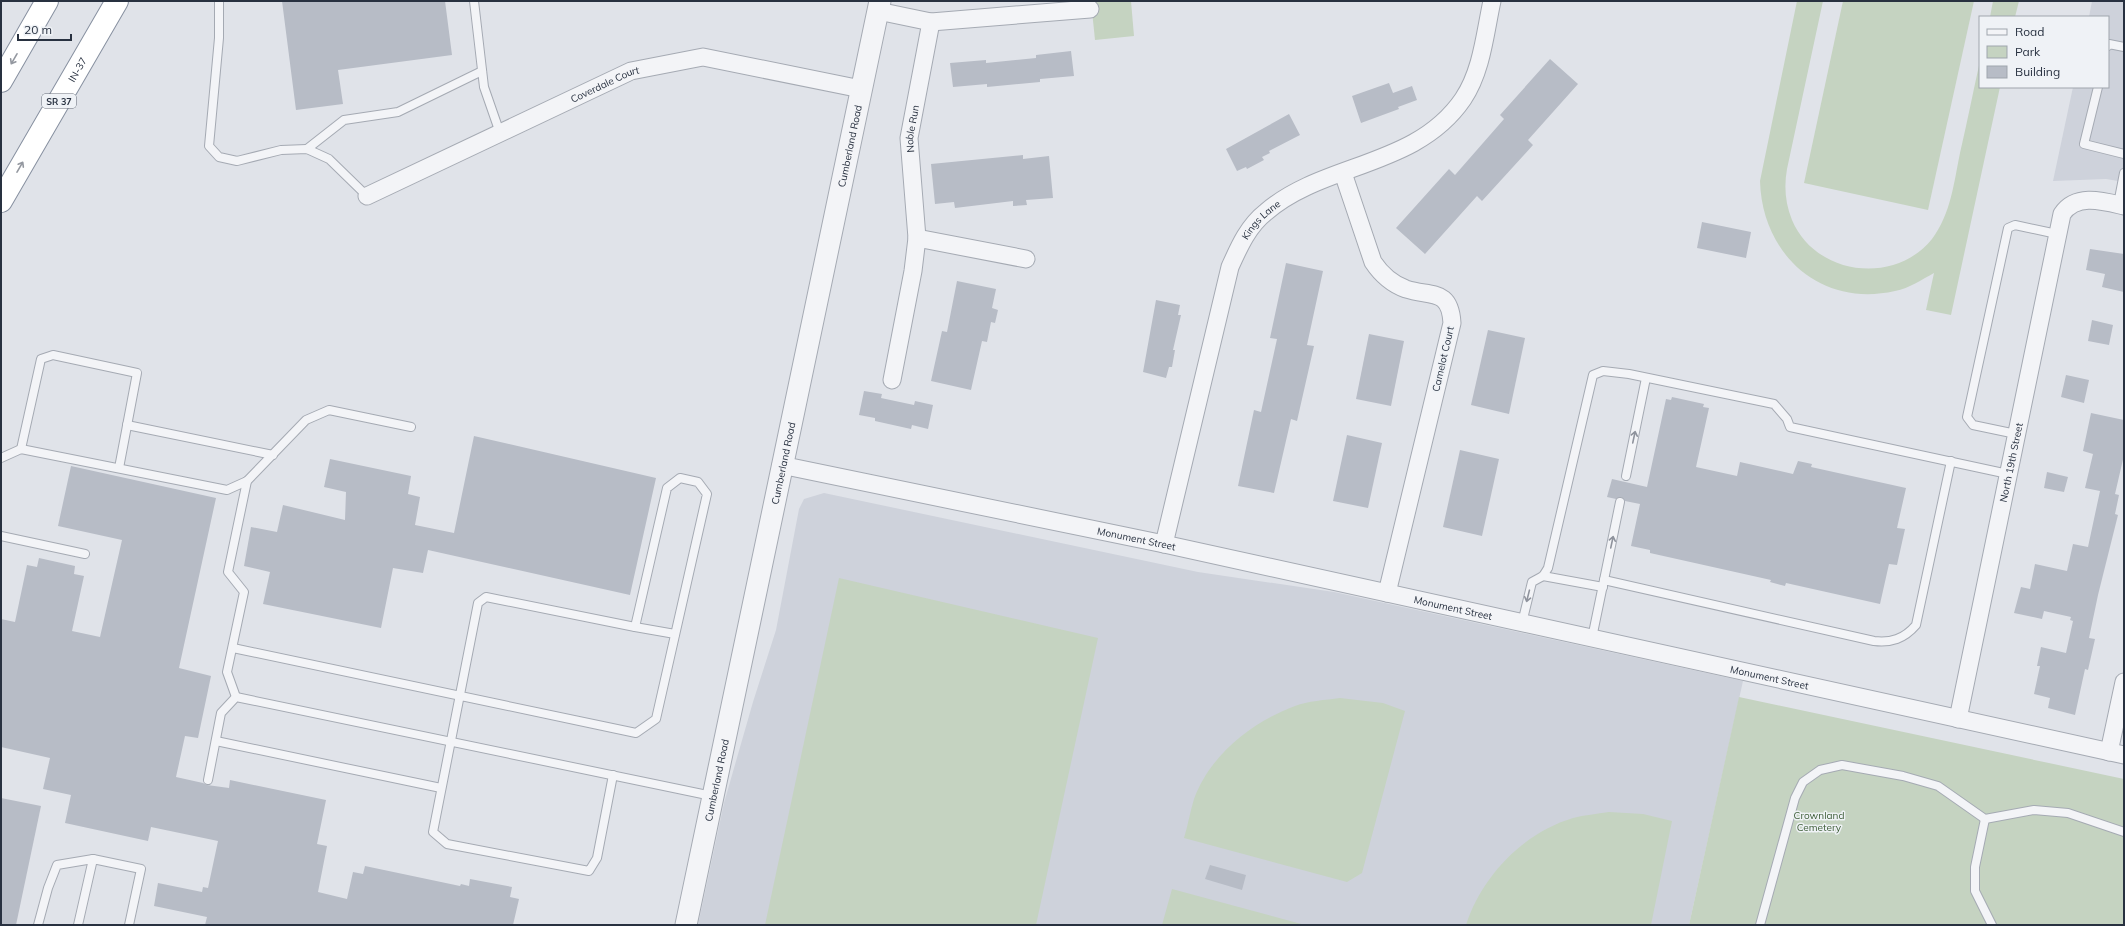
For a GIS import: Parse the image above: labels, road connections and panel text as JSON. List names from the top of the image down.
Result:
{
  "streets": {
    "highway": ["IN-37", "SR 37"],
    "street": [
      "Coverdale Court",
      "Noble Run",
      "Cumberland Road",
      "Kings Lane",
      "Camelot Court",
      "North 19th Street",
      "Monument Street"
    ]
  },
  "crossings": [
    ["Coverdale Court", "Cumberland Road"],
    ["Cumberland Road", "Monument Street"],
    ["Kings Lane", "Camelot Court"],
    ["Kings Lane", "Monument Street"],
    ["Camelot Court", "Monument Street"],
    ["North 19th Street", "Monument Street"]
  ],
  "parks": ["Crownland Cemetery"],
  "legend": ["Road", "Park", "Building"],
  "scale_bar": "20 m"
}
